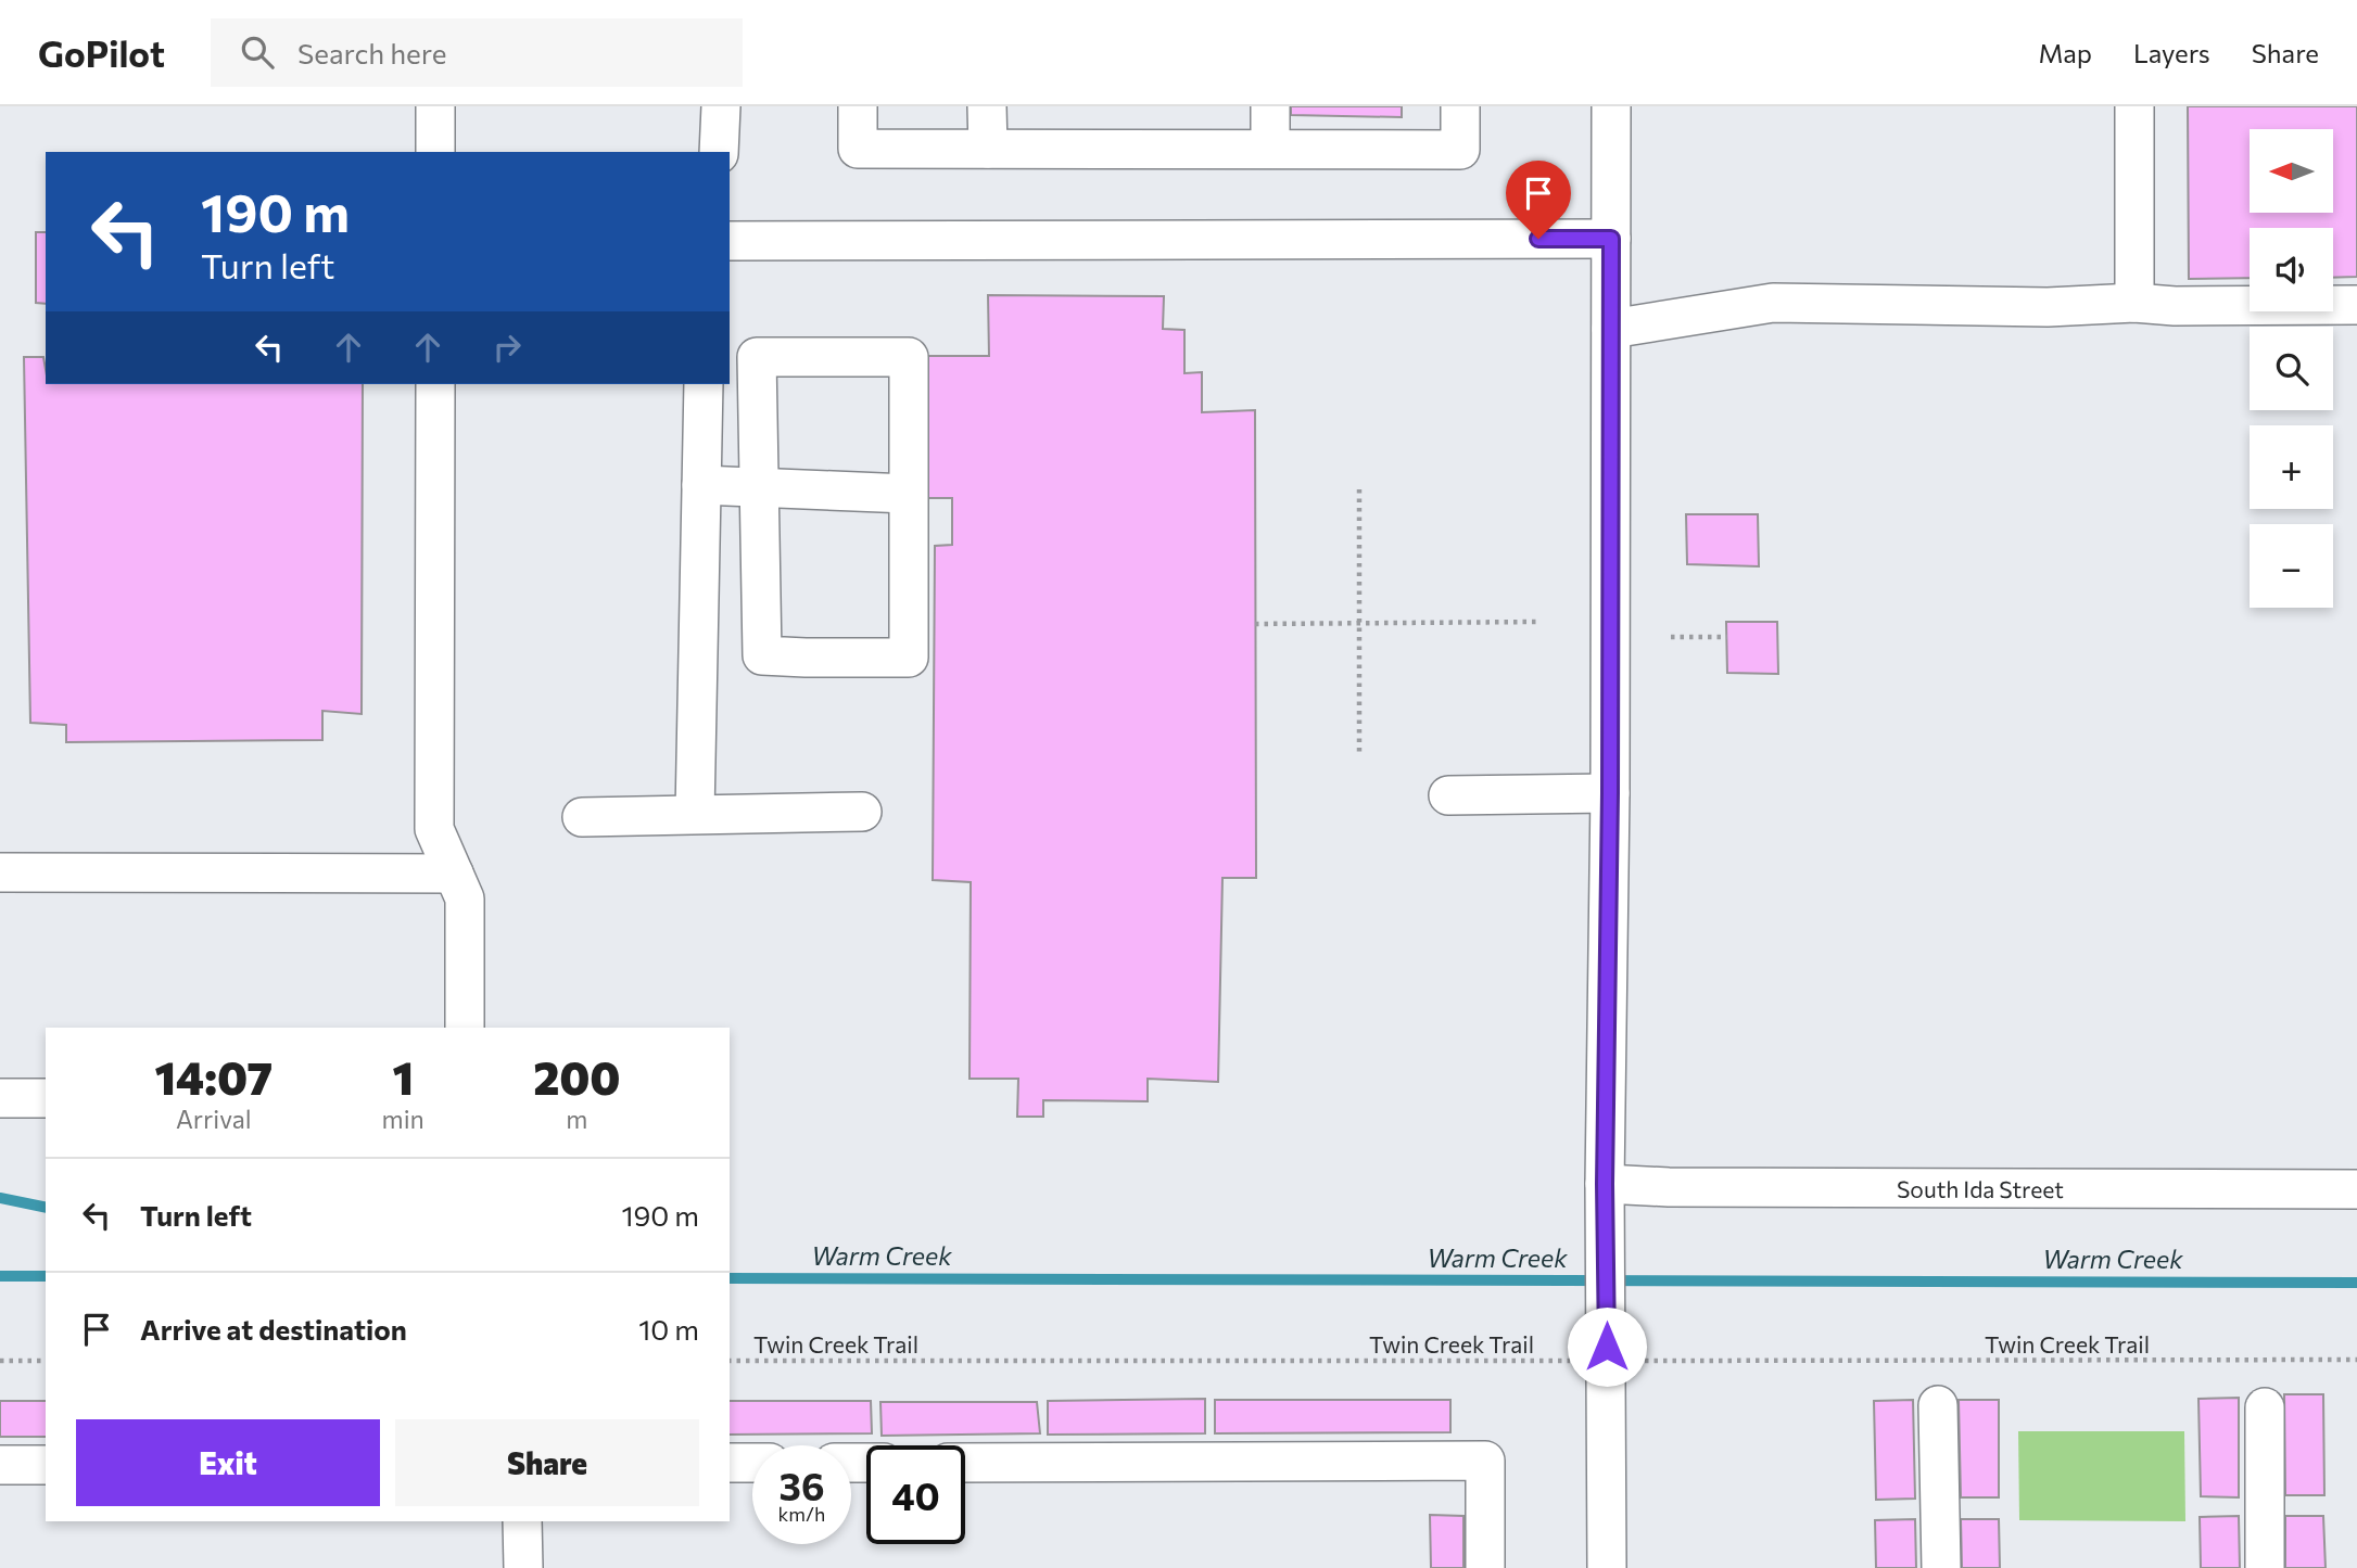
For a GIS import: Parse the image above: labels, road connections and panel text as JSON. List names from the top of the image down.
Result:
{
  "streets": {
    "street": ["South Ida Street"],
    "path": ["Twin Creek Trail"]
  },
  "water": ["Warm Creek"],
  "north": "left",
  "page": {
    "header": "GoPilot",
    "search": "Search here",
    "nav": ["Map", "Layers", "Share"],
    "map_buttons": ["+", "−"],
    "turn": ["190 m", "Turn left"],
    "eta": [
      "14:07",
      "Arrival",
      "1",
      "min",
      "200",
      "m"
    ],
    "list": [
      {
        "name": "Turn left",
        "value": "190 m"
      },
      {
        "name": "Arrive at destination",
        "value": "10 m"
      }
    ],
    "buttons": ["Exit", "Share"],
    "speed": "36 km/h",
    "limit": "40"
  }
}
